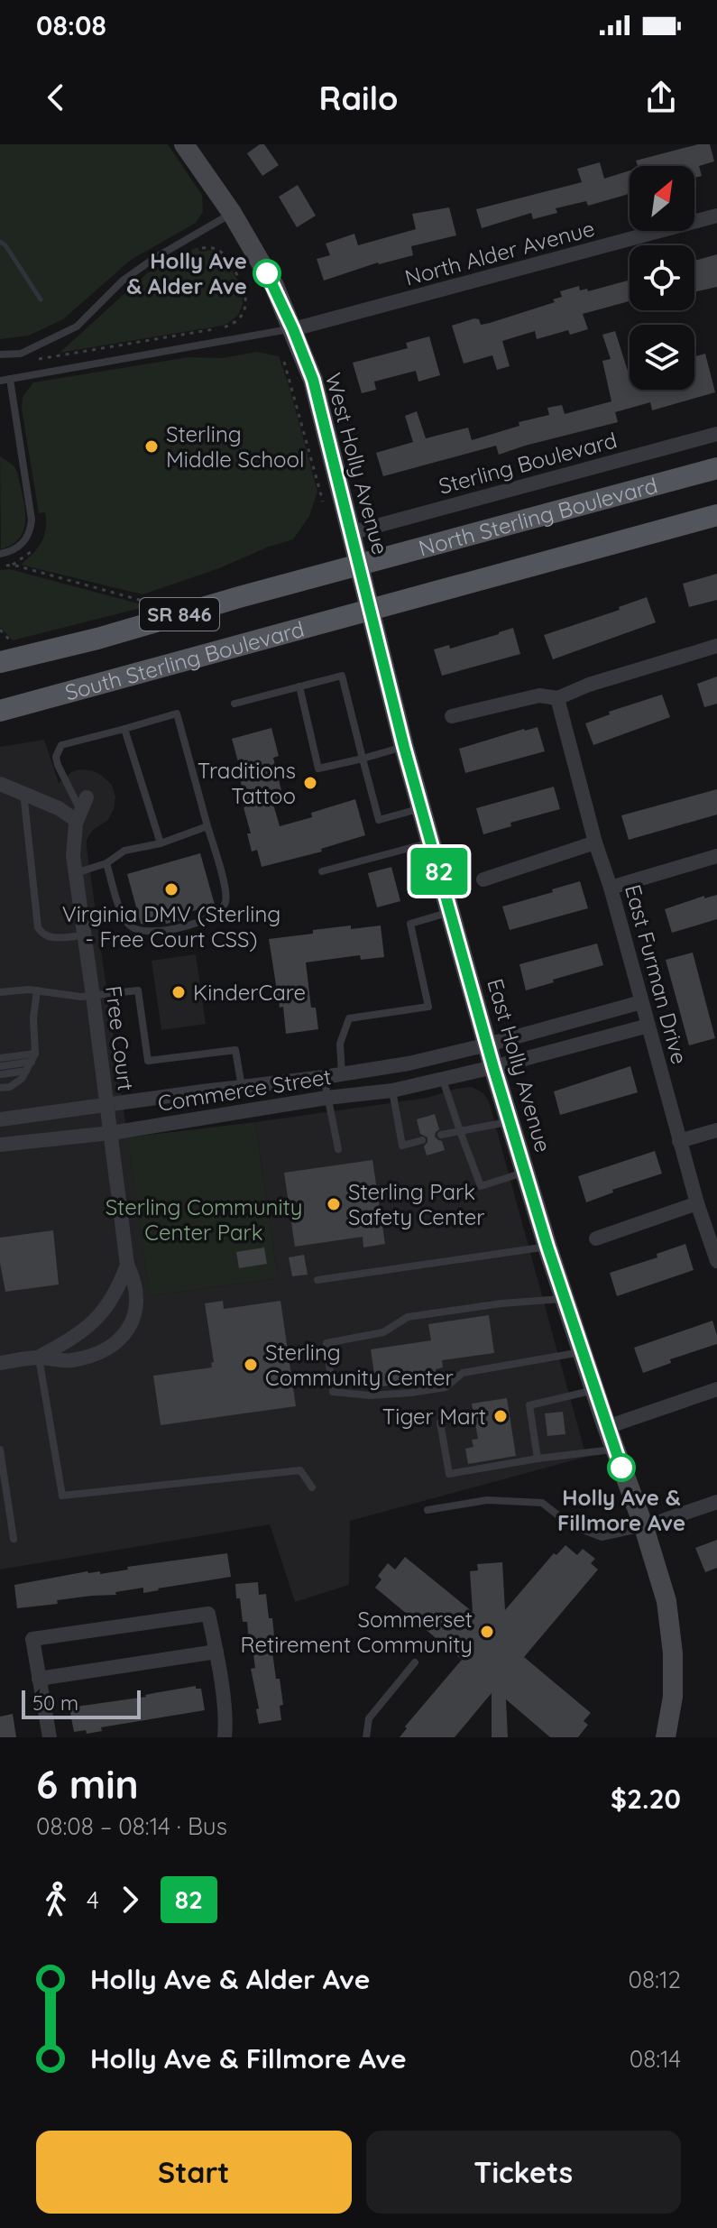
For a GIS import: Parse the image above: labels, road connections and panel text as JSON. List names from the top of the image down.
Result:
{
  "streets": {
    "main road": ["North Sterling Boulevard", "SR 846", "South Sterling Boulevard"],
    "street": [
      "North Alder Avenue",
      "Sterling Boulevard",
      "West Holly Avenue",
      "East Furman Drive",
      "Free Court",
      "East Holly Avenue",
      "Commerce Street"
    ]
  },
  "crossings": [
    ["North Alder Avenue", "West Holly Avenue"],
    ["Sterling Boulevard", "West Holly Avenue"],
    ["West Holly Avenue", "North Sterling Boulevard"],
    ["West Holly Avenue", "SR 846"],
    ["West Holly Avenue", "South Sterling Boulevard"],
    ["West Holly Avenue", "East Holly Avenue"],
    ["North Sterling Boulevard", "South Sterling Boulevard"],
    ["SR 846", "South Sterling Boulevard"],
    ["SR 846", "East Holly Avenue"],
    ["South Sterling Boulevard", "East Holly Avenue"],
    ["East Furman Drive", "Commerce Street"],
    ["Free Court", "Commerce Street"],
    ["East Holly Avenue", "Commerce Street"]
  ],
  "parks": ["Sterling Community Center Park"],
  "places": [
    "Holly Ave & Alder Ave",
    "Sterling Middle School",
    "Traditions Tattoo",
    "Virginia DMV (Sterling - Free Court CSS)",
    "KinderCare",
    "Sterling Park Safety Center",
    "Sterling Community Center",
    "Tiger Mart",
    "Holly Ave & Fillmore Ave",
    "Sommerset Retirement Community"
  ],
  "lines": ["bus line 82"],
  "scale_bar": "50 m",
  "north": "top right",
  "page": {
    "status": "08:08",
    "header": "Railo",
    "on_map": "82",
    "scale": "50 m",
    "heading": ["6 min", "08:08 – 08:14 · Bus", "$2.20"],
    "legs": ["4", "82"],
    "list": [
      {
        "name": "Holly Ave & Alder Ave",
        "value": "08:12"
      },
      {
        "name": "Holly Ave & Fillmore Ave",
        "value": "08:14"
      }
    ],
    "buttons": ["Start", "Tickets"]
  }
}
